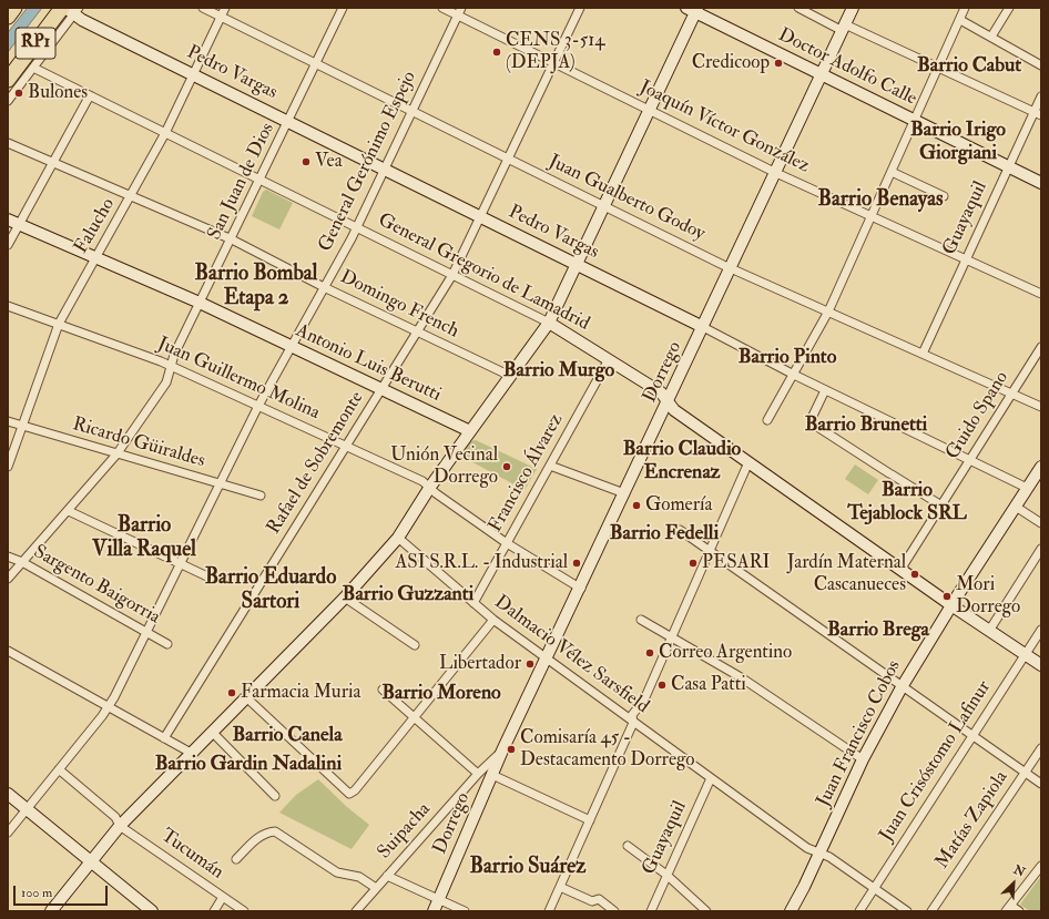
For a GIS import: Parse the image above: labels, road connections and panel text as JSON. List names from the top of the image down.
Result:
{
  "streets": {
    "highway": ["RP1"],
    "street": [
      "Doctor Adolfo Calle",
      "Pedro Vargas",
      "Joaquín Víctor González",
      "General Gerónimo Espejo",
      "San Juan de Dios",
      "Juan Gualberto Godoy",
      "Guayaquil",
      "Falucho",
      "General Gregorio de Lamadrid",
      "Domingo French",
      "Antonio Luis Berutti",
      "Dorrego",
      "Juan Guillermo Molina",
      "Guido Spano",
      "Ricardo Güiraldes",
      "Rafael de Sobremonte",
      "Francisco Álvarez",
      "Sargento Baigorria",
      "Dalmacio Vélez Sarsfield",
      "Juan Francisco Cobos",
      "Juan Crisóstomo Lafinur",
      "Matías Zapiola",
      "Suipacha",
      "Tucumán"
    ]
  },
  "crossings": [
    ["RP1", "Pedro Vargas"],
    ["Doctor Adolfo Calle", "Guayaquil"],
    ["Doctor Adolfo Calle", "Dorrego"],
    ["Pedro Vargas", "General Gerónimo Espejo"],
    ["Pedro Vargas", "San Juan de Dios"],
    ["Pedro Vargas", "Falucho"],
    ["Pedro Vargas", "Dorrego"],
    ["Pedro Vargas", "Guido Spano"],
    ["Pedro Vargas", "Rafael de Sobremonte"],
    ["Pedro Vargas", "Juan Francisco Cobos"],
    ["Joaquín Víctor González", "General Gerónimo Espejo"],
    ["Joaquín Víctor González", "Guayaquil"],
    ["Joaquín Víctor González", "Dorrego"],
    ["Joaquín Víctor González", "Rafael de Sobremonte"],
    ["General Gerónimo Espejo", "Juan Gualberto Godoy"],
    ["General Gerónimo Espejo", "General Gregorio de Lamadrid"],
    ["General Gerónimo Espejo", "Domingo French"],
    ["General Gerónimo Espejo", "Antonio Luis Berutti"],
    ["General Gerónimo Espejo", "Juan Guillermo Molina"],
    ["General Gerónimo Espejo", "Ricardo Güiraldes"],
    ["General Gerónimo Espejo", "Sargento Baigorria"],
    ["General Gerónimo Espejo", "Tucumán"],
    ["San Juan de Dios", "Juan Gualberto Godoy"],
    ["San Juan de Dios", "General Gregorio de Lamadrid"],
    ["San Juan de Dios", "Domingo French"],
    ["San Juan de Dios", "Antonio Luis Berutti"],
    ["San Juan de Dios", "Juan Guillermo Molina"],
    ["San Juan de Dios", "Ricardo Güiraldes"],
    ["San Juan de Dios", "Sargento Baigorria"],
    ["Juan Gualberto Godoy", "Guayaquil"],
    ["Juan Gualberto Godoy", "Falucho"],
    ["Juan Gualberto Godoy", "Dorrego"],
    ["Juan Gualberto Godoy", "Guido Spano"],
    ["Juan Gualberto Godoy", "Rafael de Sobremonte"],
    ["Guayaquil", "Dalmacio Vélez Sarsfield"],
    ["Falucho", "General Gregorio de Lamadrid"],
    ["Falucho", "Domingo French"],
    ["Falucho", "Antonio Luis Berutti"],
    ["Falucho", "Juan Guillermo Molina"],
    ["Falucho", "Ricardo Güiraldes"],
    ["General Gregorio de Lamadrid", "Dorrego"],
    ["General Gregorio de Lamadrid", "Guido Spano"],
    ["General Gregorio de Lamadrid", "Rafael de Sobremonte"],
    ["General Gregorio de Lamadrid", "Francisco Álvarez"],
    ["General Gregorio de Lamadrid", "Juan Francisco Cobos"],
    ["General Gregorio de Lamadrid", "Juan Crisóstomo Lafinur"],
    ["Domingo French", "Rafael de Sobremonte"],
    ["Antonio Luis Berutti", "Rafael de Sobremonte"],
    ["Dorrego", "Juan Guillermo Molina"],
    ["Dorrego", "Dalmacio Vélez Sarsfield"],
    ["Dorrego", "Suipacha"],
    ["Juan Guillermo Molina", "Rafael de Sobremonte"],
    ["Juan Guillermo Molina", "Francisco Álvarez"],
    ["Francisco Álvarez", "Dalmacio Vélez Sarsfield"],
    ["Dalmacio Vélez Sarsfield", "Juan Francisco Cobos"],
    ["Dalmacio Vélez Sarsfield", "Juan Crisóstomo Lafinur"]
  ],
  "districts": [
    "Barrio Cabut",
    "Barrio Irigo Giorgiani",
    "Barrio Benayas",
    "Barrio Bombal Etapa 2",
    "Barrio Pinto",
    "Barrio Murgo",
    "Barrio Brunetti",
    "Barrio Claudio Encrenaz",
    "Barrio Tejablock SRL",
    "Barrio Villa Raquel",
    "Barrio Fedelli",
    "Barrio Eduardo Sartori",
    "Barrio Guzzanti",
    "Barrio Brega",
    "Barrio Moreno",
    "Barrio Canela",
    "Barrio Gardin Nadalini",
    "Barrio Suárez"
  ],
  "places": [
    "CENS 3-514 (DEPJA)",
    "Credicoop",
    "Bulones",
    "Vea",
    "Unión Vecinal Dorrego",
    "Gomería",
    "ASI S.R.L. - Industrial",
    "PESARI",
    "Jardín Maternal Cascanueces",
    "Mori Dorrego",
    "Correo Argentino",
    "Libertador",
    "Casa Patti",
    "Farmacia Muria",
    "Comisaría 45 - Destacamento Dorrego"
  ],
  "scale_bar": "100 m",
  "north": "top right"
}
